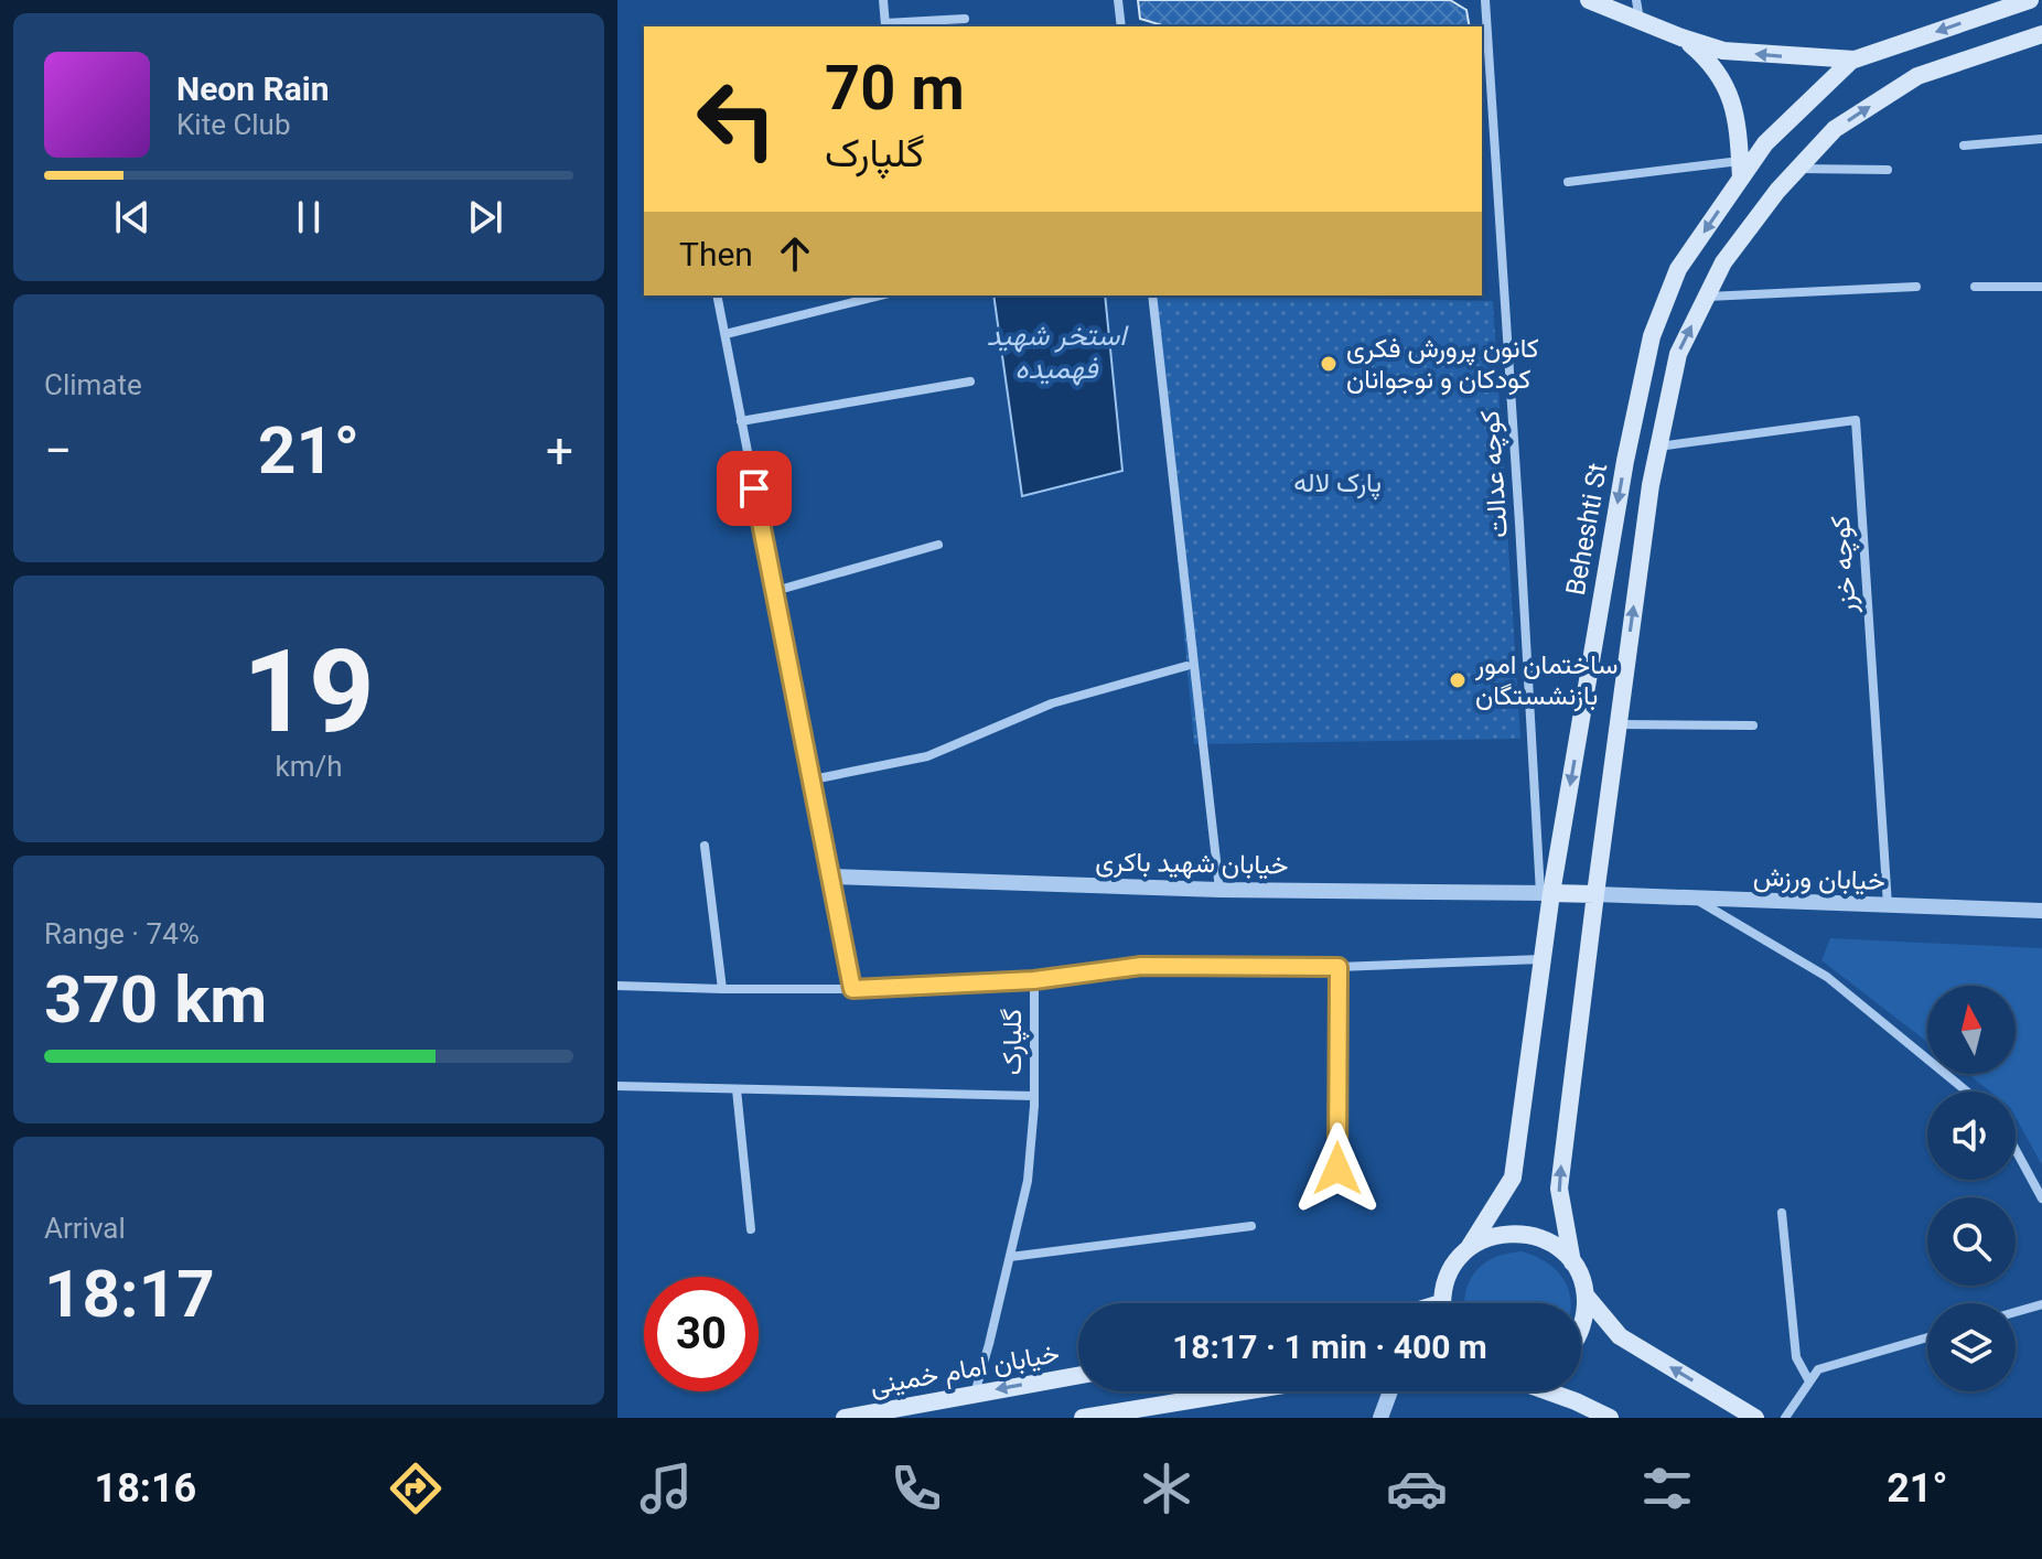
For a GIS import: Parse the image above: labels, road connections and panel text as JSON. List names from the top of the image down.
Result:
{
  "streets": {
    "main road": ["Beheshti St", "خیابان امام خمینی"],
    "street": [
      "کوچه عدالت",
      "کوچه خزر",
      "خیابان شهید باکری",
      "خیابان ورزش",
      "گلپارک"
    ]
  },
  "crossings": [
    ["کوچه عدالت", "Beheshti St"],
    ["کوچه عدالت", "خیابان شهید باکری"],
    ["Beheshti St", "کوچه خزر"],
    ["Beheshti St", "خیابان شهید باکری"],
    ["Beheshti St", "خیابان ورزش"],
    ["Beheshti St", "گلپارک"],
    ["کوچه خزر", "خیابان ورزش"],
    ["گلپارک", "خیابان امام خمینی"]
  ],
  "one_way": ["خیابان امام خمینی"],
  "water": ["استخر شهید فهمیده"],
  "parks": ["پارک لاله"],
  "places": ["کانون پرورش فکری کودکان و نوجوانان", "ساختمان امور بازنشستگان"],
  "north": "top",
  "page": {
    "turn": ["70 m", "گلپارک"],
    "song": ["Neon Rain", "Kite Club"],
    "then": "Then",
    "tile": [
      "Climate",
      ["19", "km/h"],
      ["Range · 74%", "370 km"],
      ["Arrival", "18:17"]
    ],
    "heat": ["−", "21°", "+"],
    "limit": "30",
    "trip": "18:17 · 1 min · 400 m",
    "tabs": ["18:16", "21°"]
  }
}
